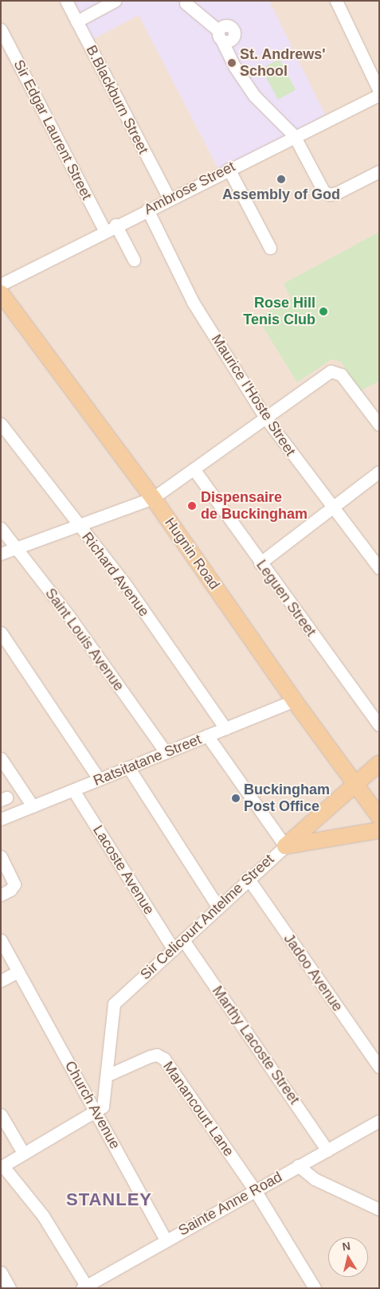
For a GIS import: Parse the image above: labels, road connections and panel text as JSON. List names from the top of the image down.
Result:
{
  "streets": {
    "main road": ["Hugnin Road", "Sir Celicourt Antelme Street"],
    "street": [
      "B.Blackburn Street",
      "Sir Edgar Laurent Street",
      "Ambrose Street",
      "Maurice I'Hoste Street",
      "Richard Avenue",
      "Leguen Street",
      "Saint Louis Avenue",
      "Ratsitatane Street",
      "Lacoste Avenue",
      "Jadoo Avenue",
      "Marthy Lacoste Street",
      "Church Avenue",
      "Manancourt Lane",
      "Sainte Anne Road"
    ]
  },
  "crossings": [
    ["B.Blackburn Street", "Ambrose Street"],
    ["Sir Edgar Laurent Street", "Ambrose Street"],
    ["Ambrose Street", "Maurice I'Hoste Street"],
    ["Hugnin Road", "Ratsitatane Street"],
    ["Hugnin Road", "Sir Celicourt Antelme Street"],
    ["Richard Avenue", "Ratsitatane Street"],
    ["Saint Louis Avenue", "Ratsitatane Street"],
    ["Ratsitatane Street", "Lacoste Avenue"],
    ["Lacoste Avenue", "Sir Celicourt Antelme Street"],
    ["Sir Celicourt Antelme Street", "Jadoo Avenue"],
    ["Sir Celicourt Antelme Street", "Marthy Lacoste Street"],
    ["Sir Celicourt Antelme Street", "Church Avenue"],
    ["Sir Celicourt Antelme Street", "Manancourt Lane"],
    ["Marthy Lacoste Street", "Sainte Anne Road"],
    ["Church Avenue", "Sainte Anne Road"],
    ["Manancourt Lane", "Sainte Anne Road"]
  ],
  "districts": ["STANLEY"],
  "places": [
    "St. Andrews' School",
    "Assembly of God",
    "Rose Hill Tenis Club",
    "Dispensaire de Buckingham",
    "Buckingham Post Office"
  ],
  "north": "top"
}
